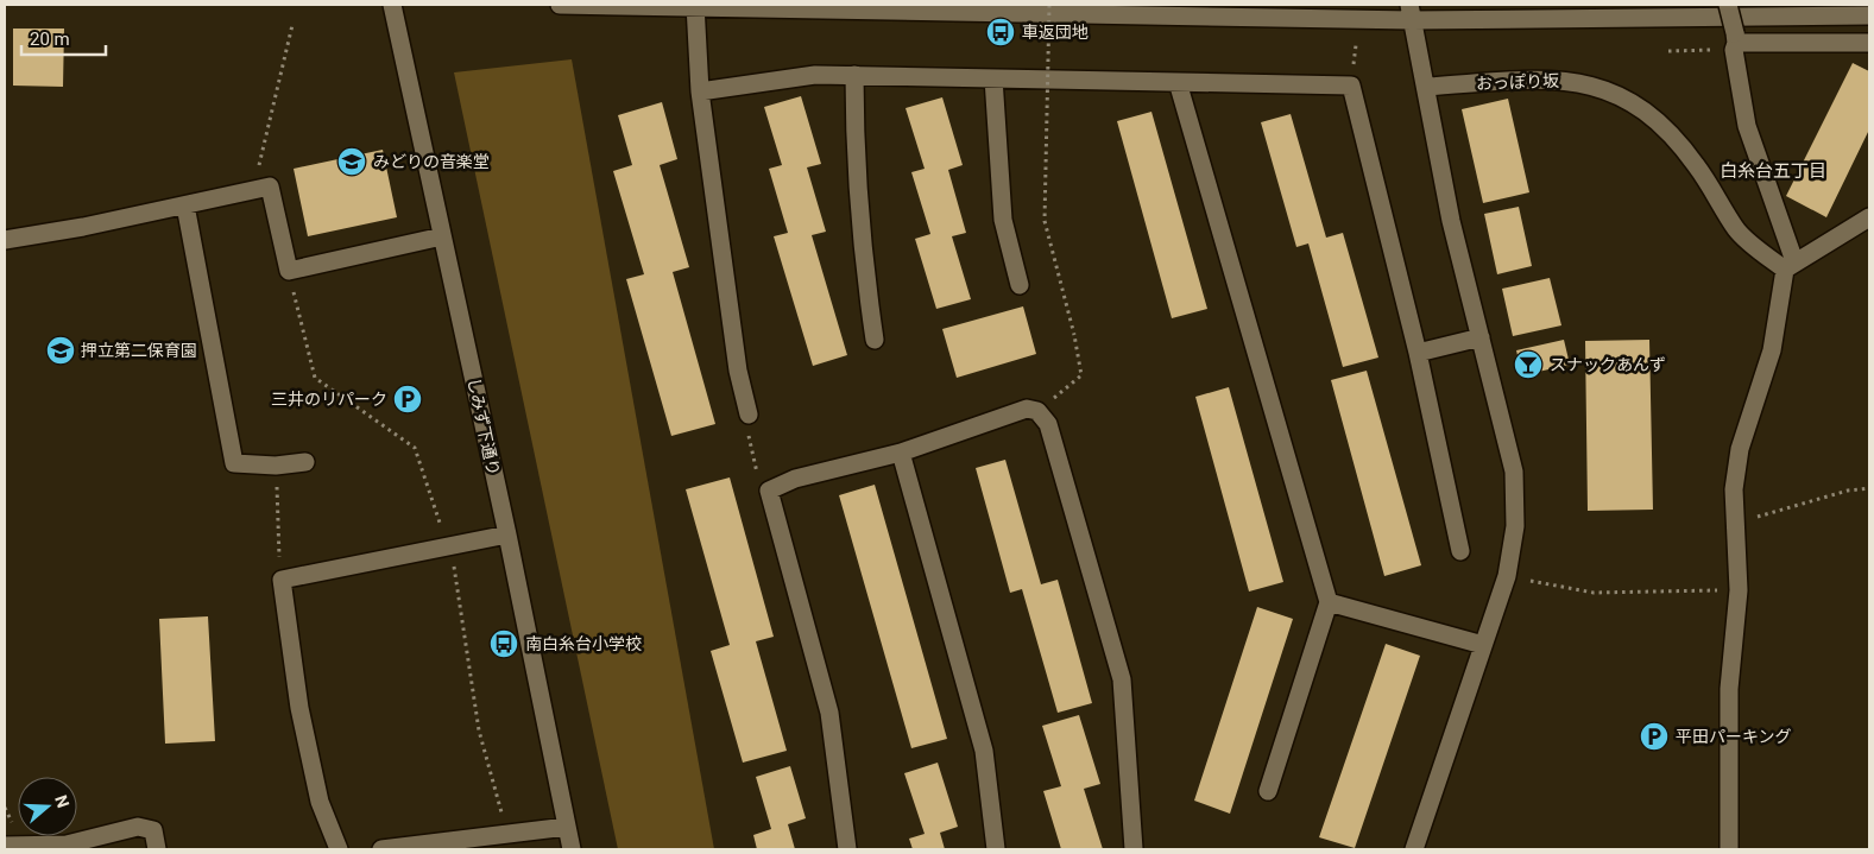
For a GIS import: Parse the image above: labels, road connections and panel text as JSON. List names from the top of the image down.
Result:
{
  "streets": {
    "street": ["おっぽり坂", "しみず下通り"]
  },
  "districts": ["白糸台五丁目"],
  "places": {
    "bus stop": ["車返団地", "南白糸台小学校"],
    "school or university": ["みどりの音楽堂", "押立第二保育園"],
    "bar": ["スナックあんず"],
    "parking": ["三井のリパーク", "平田パーキング"]
  },
  "scale_bar": "20 m",
  "north": "right"
}
